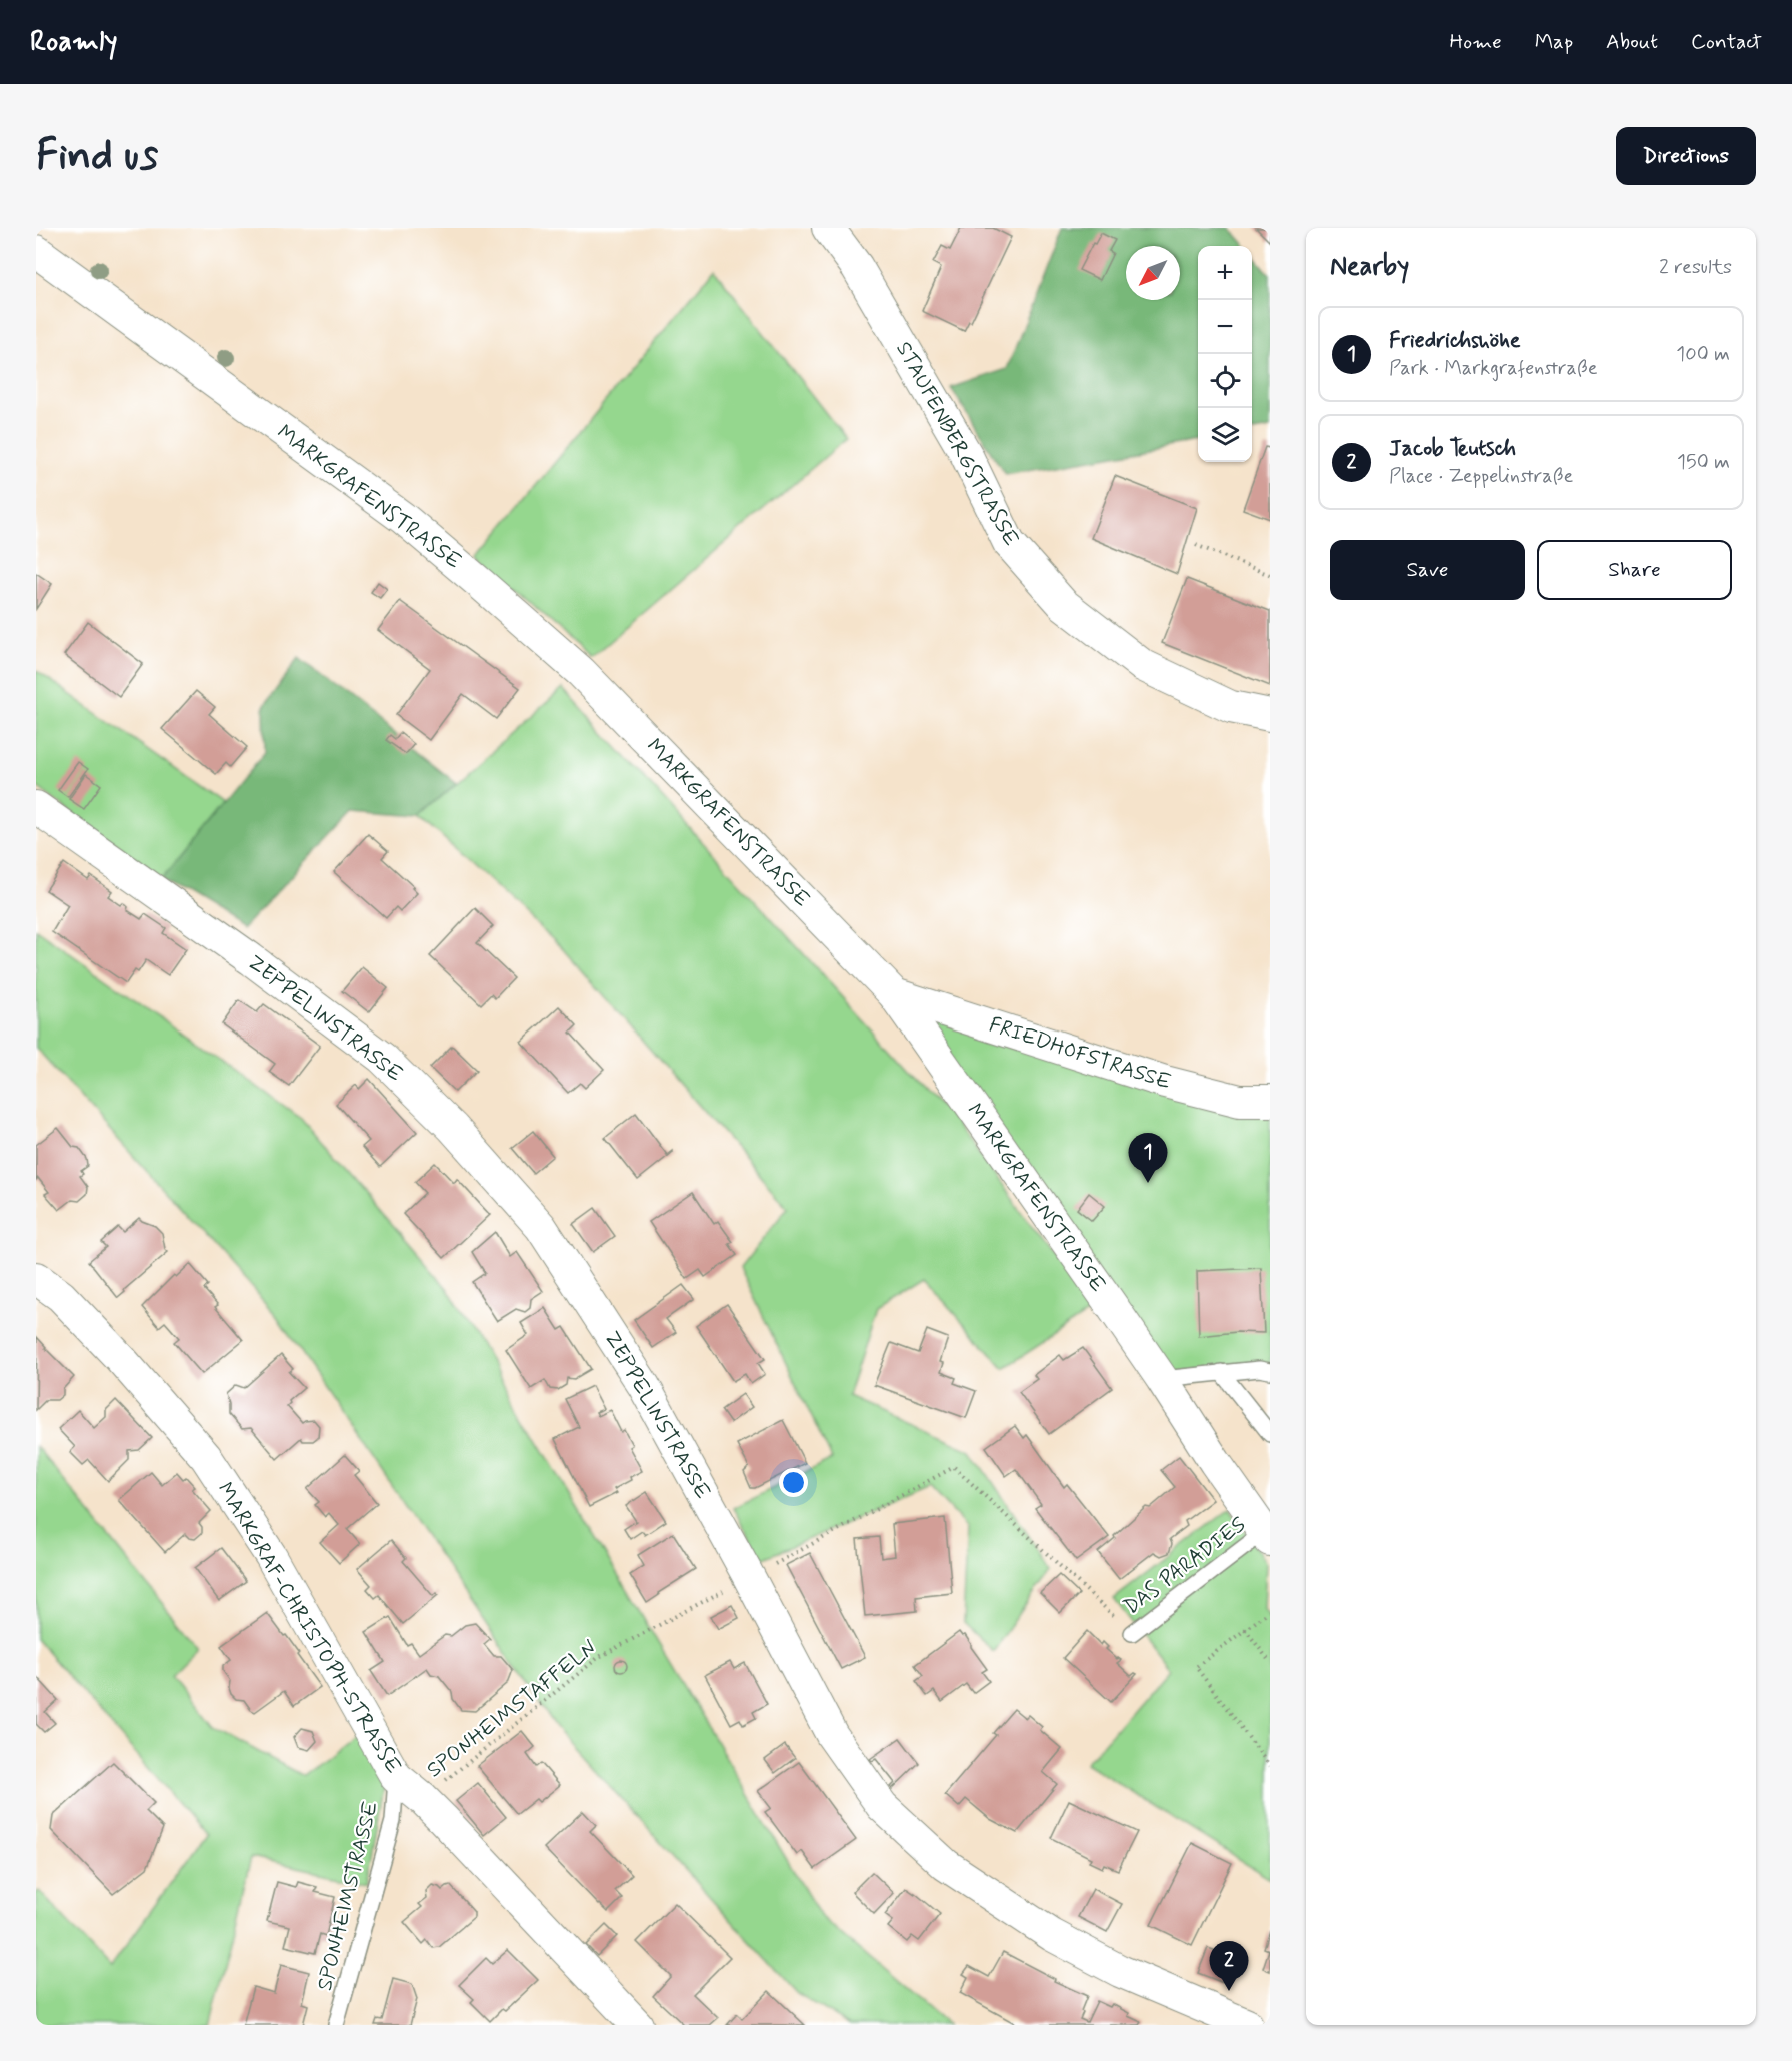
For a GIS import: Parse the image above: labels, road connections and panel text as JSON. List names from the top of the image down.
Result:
{
  "streets": {
    "street": [
      "STAUFENBERGSTRASSE",
      "MARKGRAFENSTRASSE",
      "ZEPPELINSTRASSE",
      "FRIEDHOFSTRASSE",
      "MARKGRAF-CHRISTOPH-STRASSE"
    ],
    "lane": ["DAS PARADIES", "SPONHEIMSTRASSE"],
    "path": ["SPONHEIMSTAFFELN"]
  },
  "crossings": [
    ["MARKGRAFENSTRASSE", "FRIEDHOFSTRASSE"],
    ["MARKGRAFENSTRASSE", "DAS PARADIES"],
    ["ZEPPELINSTRASSE", "SPONHEIMSTAFFELN"],
    ["MARKGRAF-CHRISTOPH-STRASSE", "SPONHEIMSTAFFELN"],
    ["MARKGRAF-CHRISTOPH-STRASSE", "SPONHEIMSTRASSE"]
  ],
  "north": "bottom left",
  "page": {
    "header": "Roamly",
    "nav": [
      "Home",
      "Map",
      "About",
      "Contact"
    ],
    "buttons": [
      "Directions",
      ["Save", "Share"]
    ],
    "title": "Find us",
    "heading": ["Nearby", "2 results"],
    "map_buttons": ["+", "−"],
    "list": [
      {
        "mark": "1",
        "name": "Friedrichshöhe",
        "note": "Park · Markgrafenstraße",
        "value": "100 m"
      },
      {
        "mark": "2",
        "name": "Jacob Teutsch",
        "note": "Place · Zeppelinstraße",
        "value": "150 m"
      }
    ],
    "pins": ["1", "2"]
  }
}
